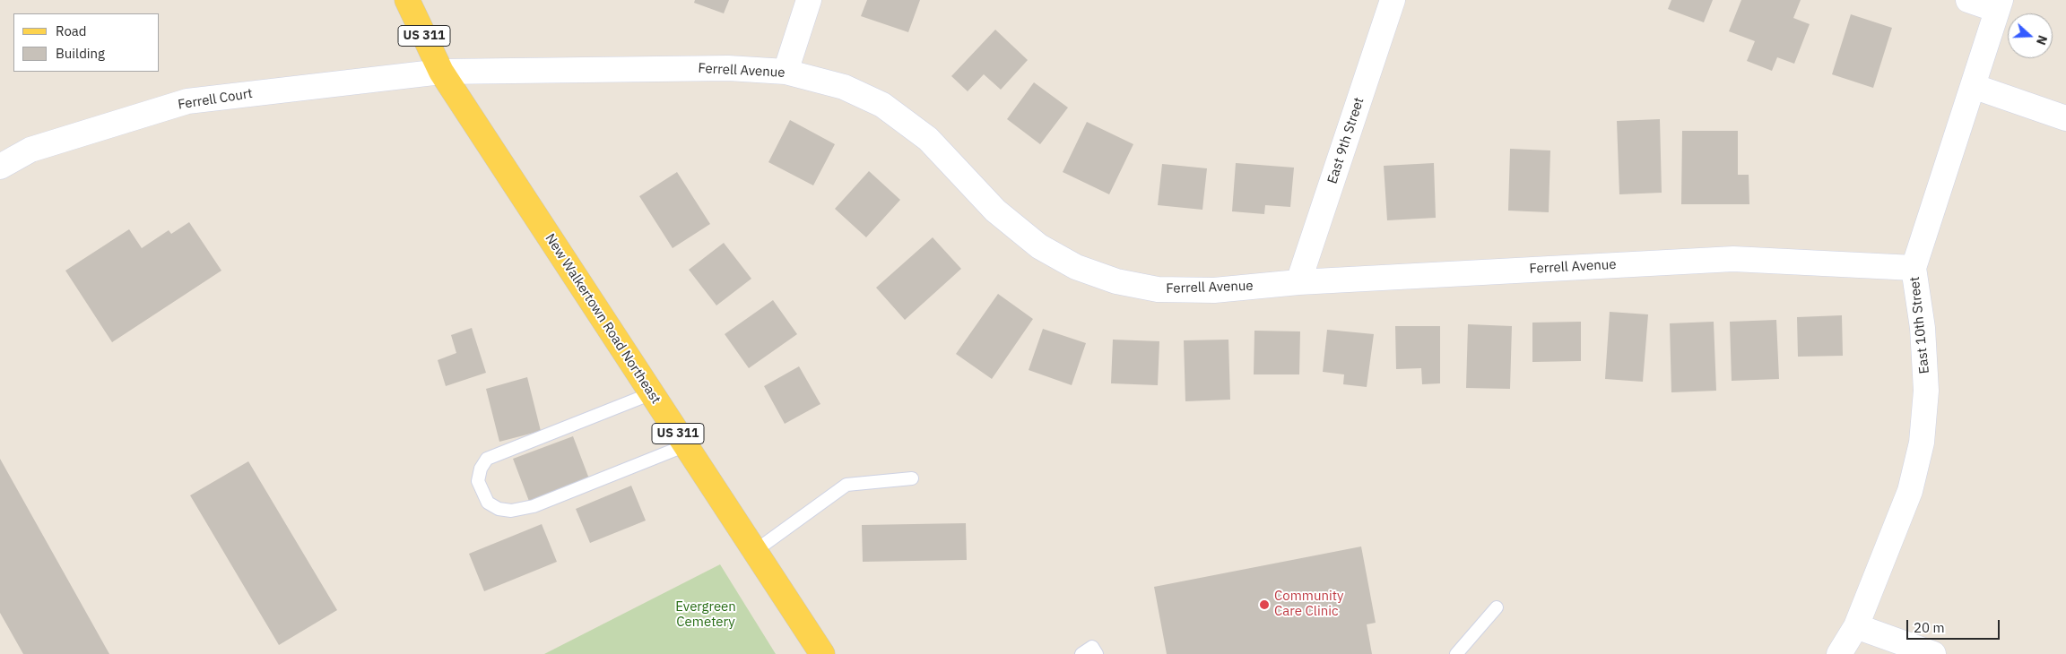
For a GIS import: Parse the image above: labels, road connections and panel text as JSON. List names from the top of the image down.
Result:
{
  "streets": {
    "main road": ["US 311", "New Walkertown Road Northeast"],
    "street": [
      "Ferrell Avenue",
      "Ferrell Court",
      "East 9th Street",
      "East 10th Street"
    ]
  },
  "crossings": [
    ["Ferrell Avenue", "Ferrell Court"],
    ["Ferrell Avenue", "East 9th Street"],
    ["Ferrell Avenue", "New Walkertown Road Northeast"],
    ["Ferrell Avenue", "East 10th Street"],
    ["Ferrell Court", "New Walkertown Road Northeast"]
  ],
  "parks": ["Evergreen Cemetery"],
  "places": ["Community Care Clinic"],
  "legend": ["Road", "Building"],
  "scale_bar": "20 m",
  "north": "right"
}
